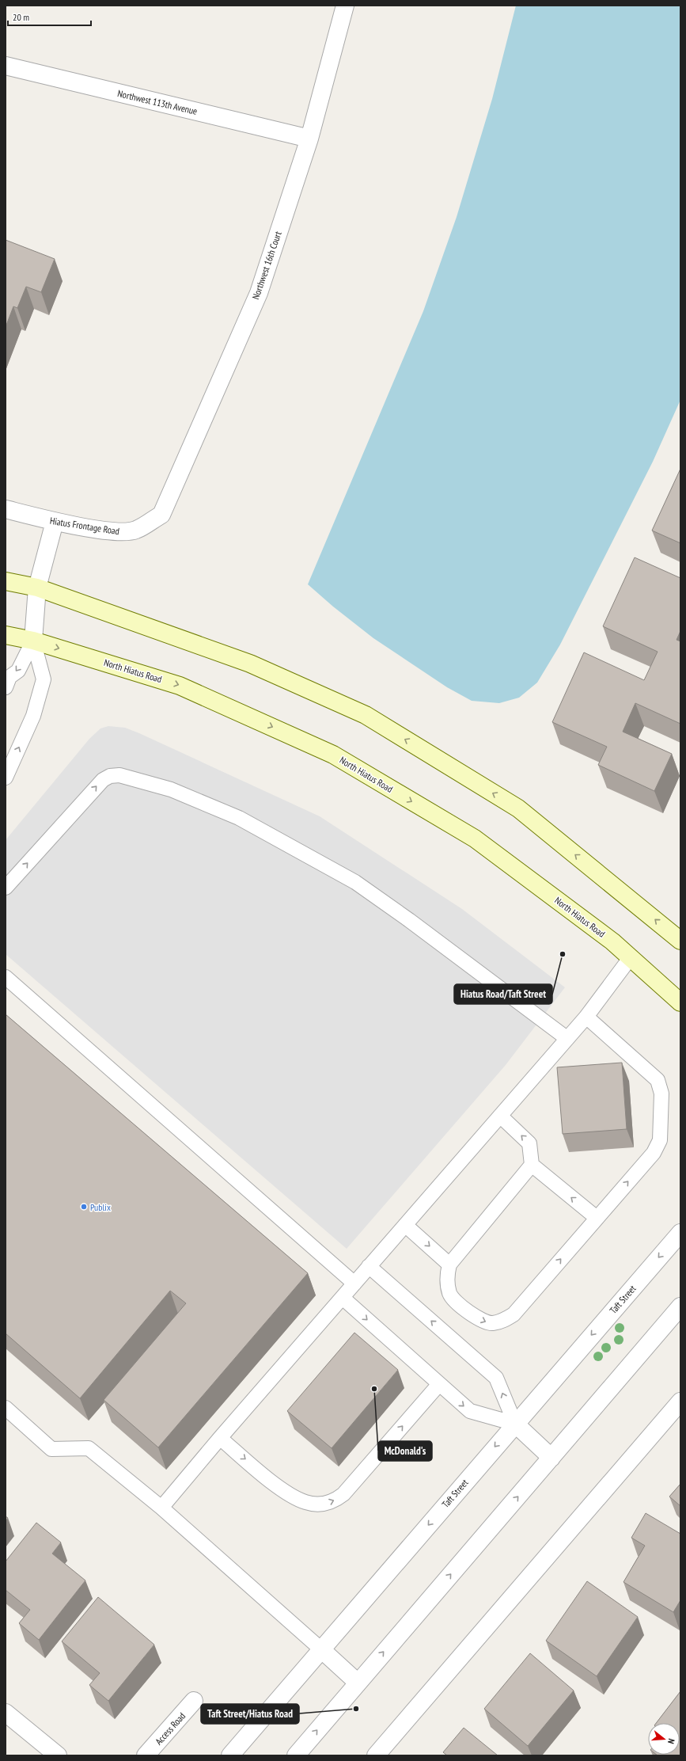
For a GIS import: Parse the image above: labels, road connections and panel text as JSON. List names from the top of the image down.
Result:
{
  "streets": {
    "main road": ["North Hiatus Road"],
    "street": [
      "Northwest 113th Avenue",
      "Northwest 16th Court",
      "Hiatus Frontage Road",
      "Taft Street",
      "Access Road"
    ]
  },
  "crossings": [
    ["Northwest 113th Avenue", "Northwest 16th Court"],
    ["Northwest 16th Court", "Hiatus Frontage Road"]
  ],
  "places": [
    "Hiatus Road/Taft Street",
    "Publix",
    "McDonald's",
    "Taft Street/Hiatus Road"
  ],
  "scale_bar": "20 m",
  "north": "right"
}
